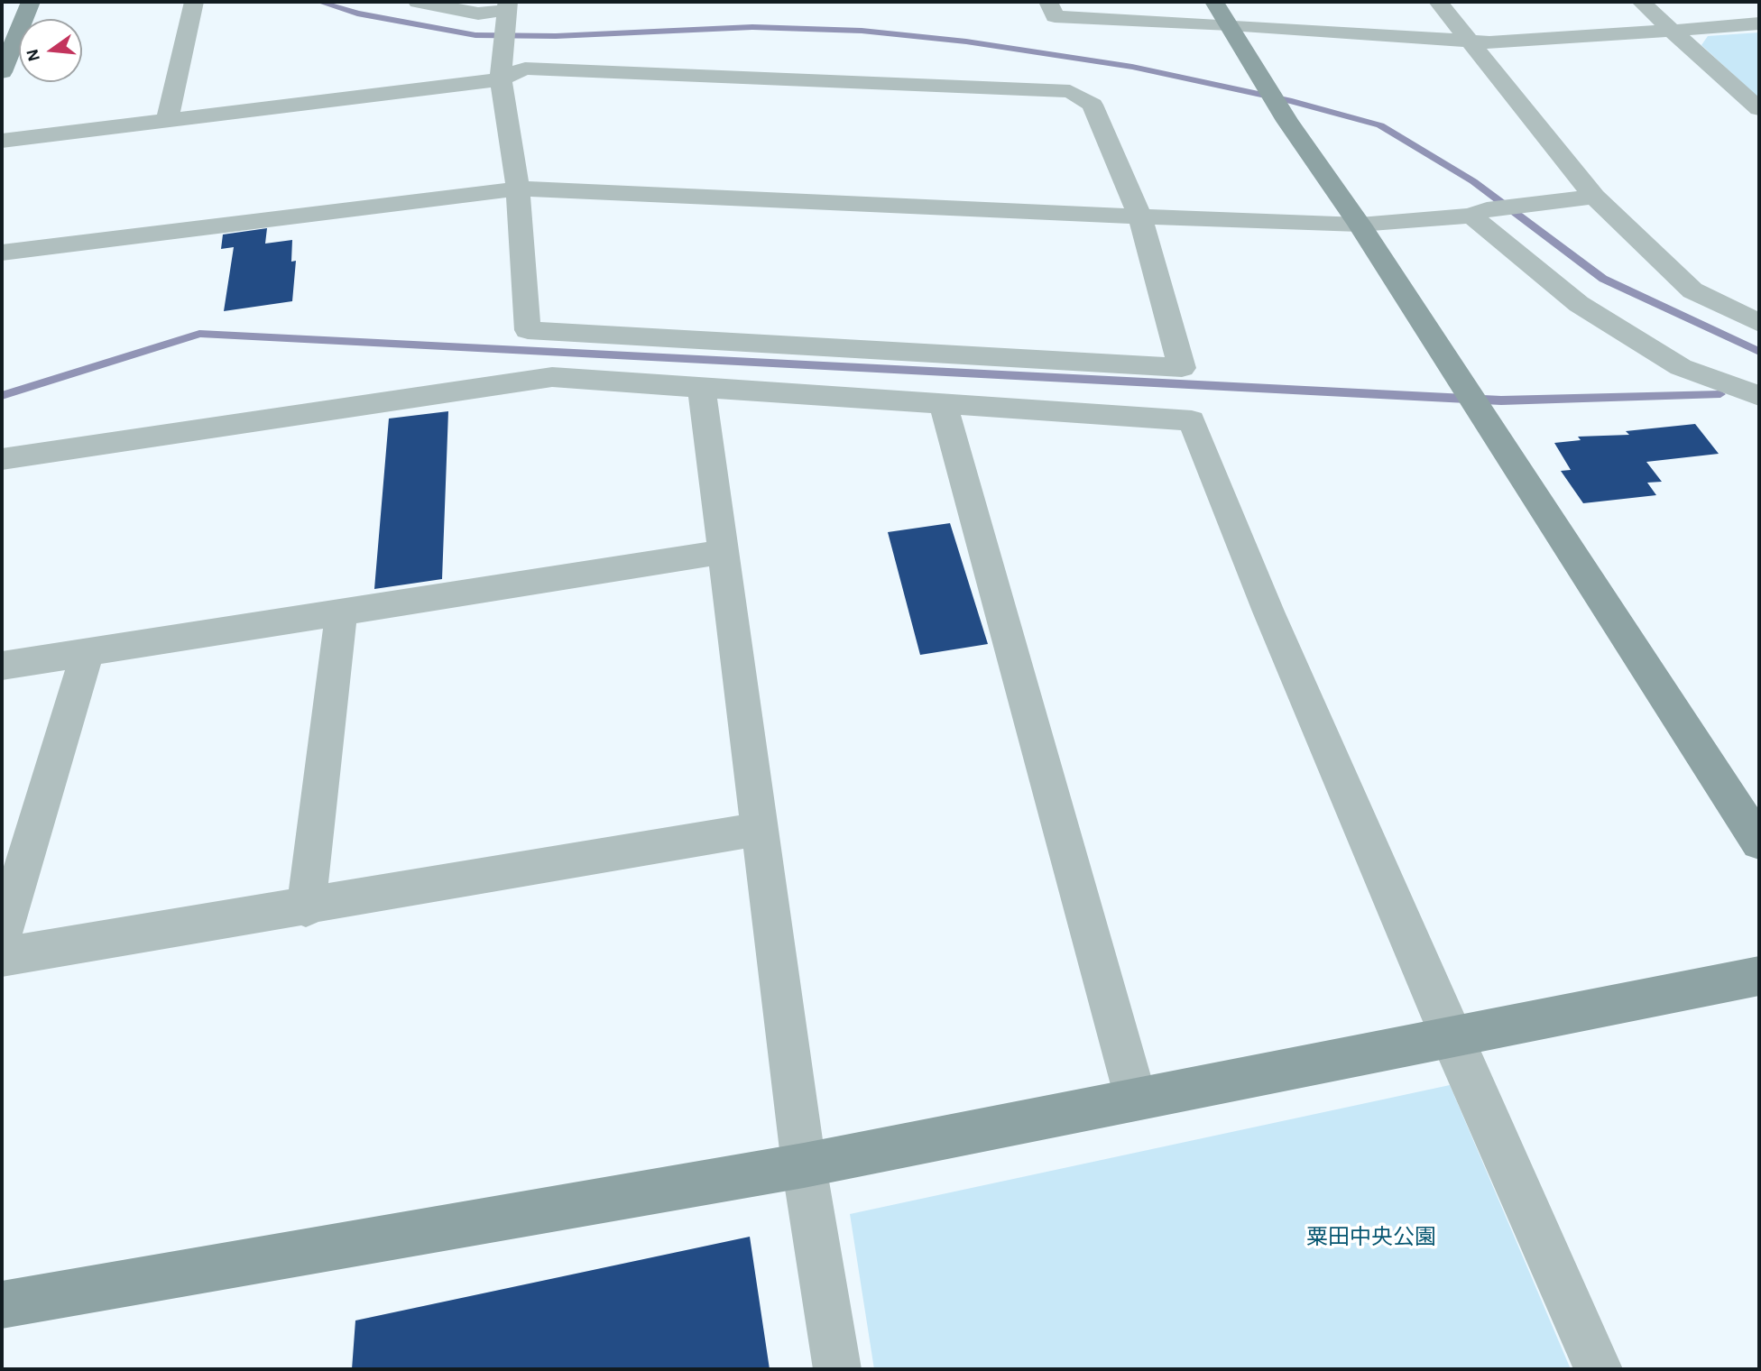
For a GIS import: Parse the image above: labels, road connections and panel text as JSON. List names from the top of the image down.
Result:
{
  "parks": ["粟田中央公園"],
  "north": "left"
}
